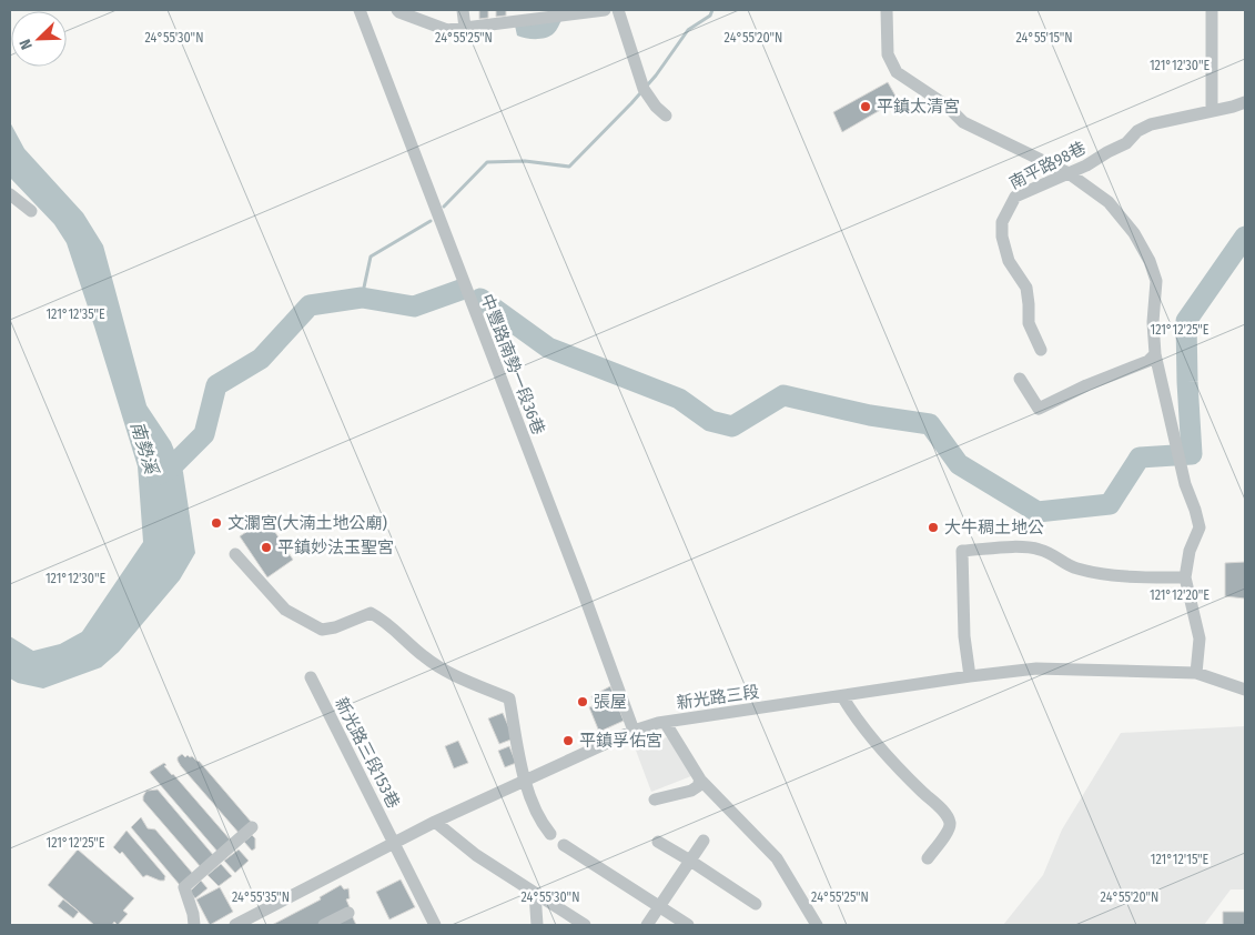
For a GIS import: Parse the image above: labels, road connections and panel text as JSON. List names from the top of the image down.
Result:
{
  "streets": {
    "street": [
      "南平路98巷",
      "中豐路南勢一段36巷",
      "新光路三段",
      "新光路三段153巷"
    ]
  },
  "crossings": [
    ["中豐路南勢一段36巷", "新光路三段"],
    ["新光路三段", "新光路三段153巷"]
  ],
  "water": ["南勢溪"],
  "places": [
    "平鎮太清宮",
    "文瀾宮(大湳土地公廟)",
    "大牛稠土地公",
    "平鎮妙法玉聖宮",
    "張屋",
    "平鎮孚佑宮"
  ],
  "north": "bottom left",
  "coordinates": [
    "24°55'30\"N",
    "24°55'25\"N",
    "24°55'20\"N",
    "24°55'15\"N",
    "121°12'30\"E",
    "121°12'35\"E",
    "121°12'25\"E",
    "121°12'20\"E",
    "121°12'15\"E",
    "24°55'35\"N"
  ]
}
